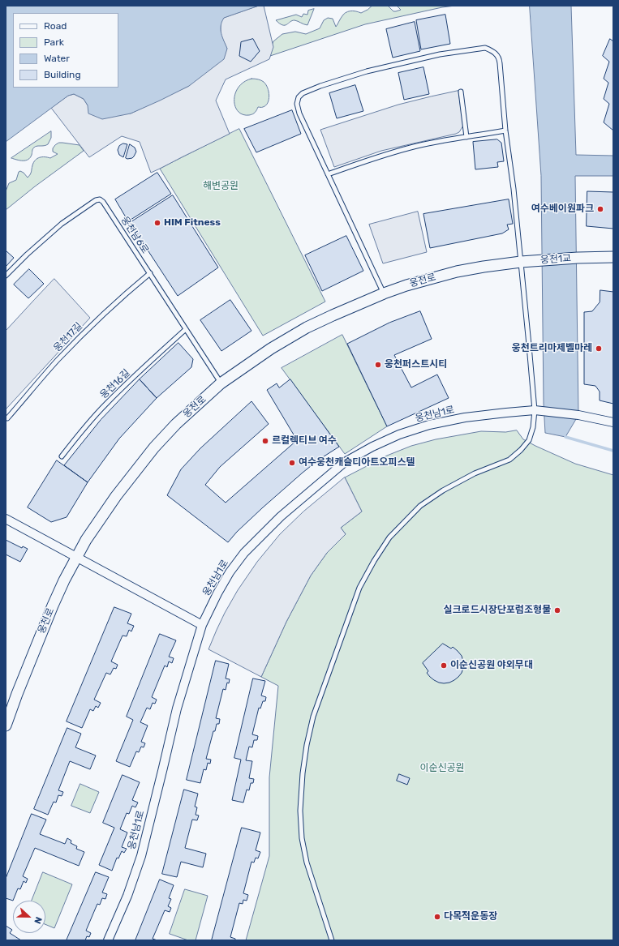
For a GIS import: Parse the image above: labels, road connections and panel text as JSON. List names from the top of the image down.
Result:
{
  "streets": {
    "street": ["웅천1교", "웅천로", "웅천남1로"],
    "lane": ["웅천남6로", "웅천17길", "웅천16길"]
  },
  "crossings": [
    ["웅천남6로", "웅천로"],
    ["웅천남6로", "웅천17길"],
    ["웅천남6로", "웅천16길"],
    ["웅천1교", "웅천로"]
  ],
  "parks": ["해변공원", "이순신공원"],
  "places": [
    "여수베이원파크",
    "HIM Fitness",
    "웅천트리마제벨마레",
    "웅천퍼스트시티",
    "르컬렉티브 여수",
    "여수웅천캐슬디아트오피스텔",
    "실크로드시장단포럼조형물",
    "이순신공원 야외무대",
    "다목적운동장"
  ],
  "legend": [
    "Road",
    "Park",
    "Water",
    "Building"
  ],
  "north": "right"
}
